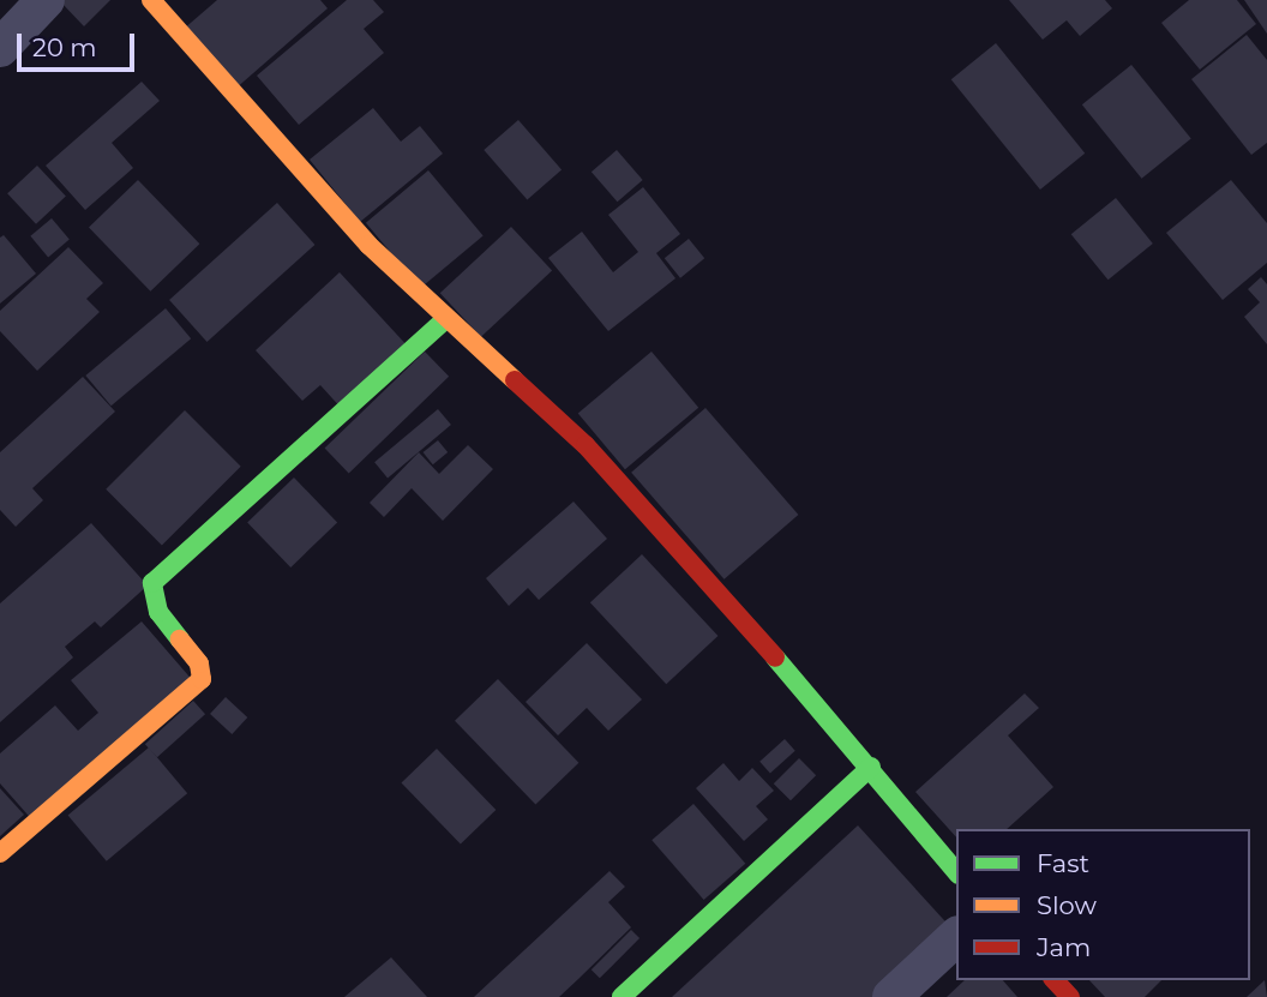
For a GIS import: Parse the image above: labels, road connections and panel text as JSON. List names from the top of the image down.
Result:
{
  "legend": ["Fast", "Slow", "Jam"],
  "scale_bar": "20 m"
}
